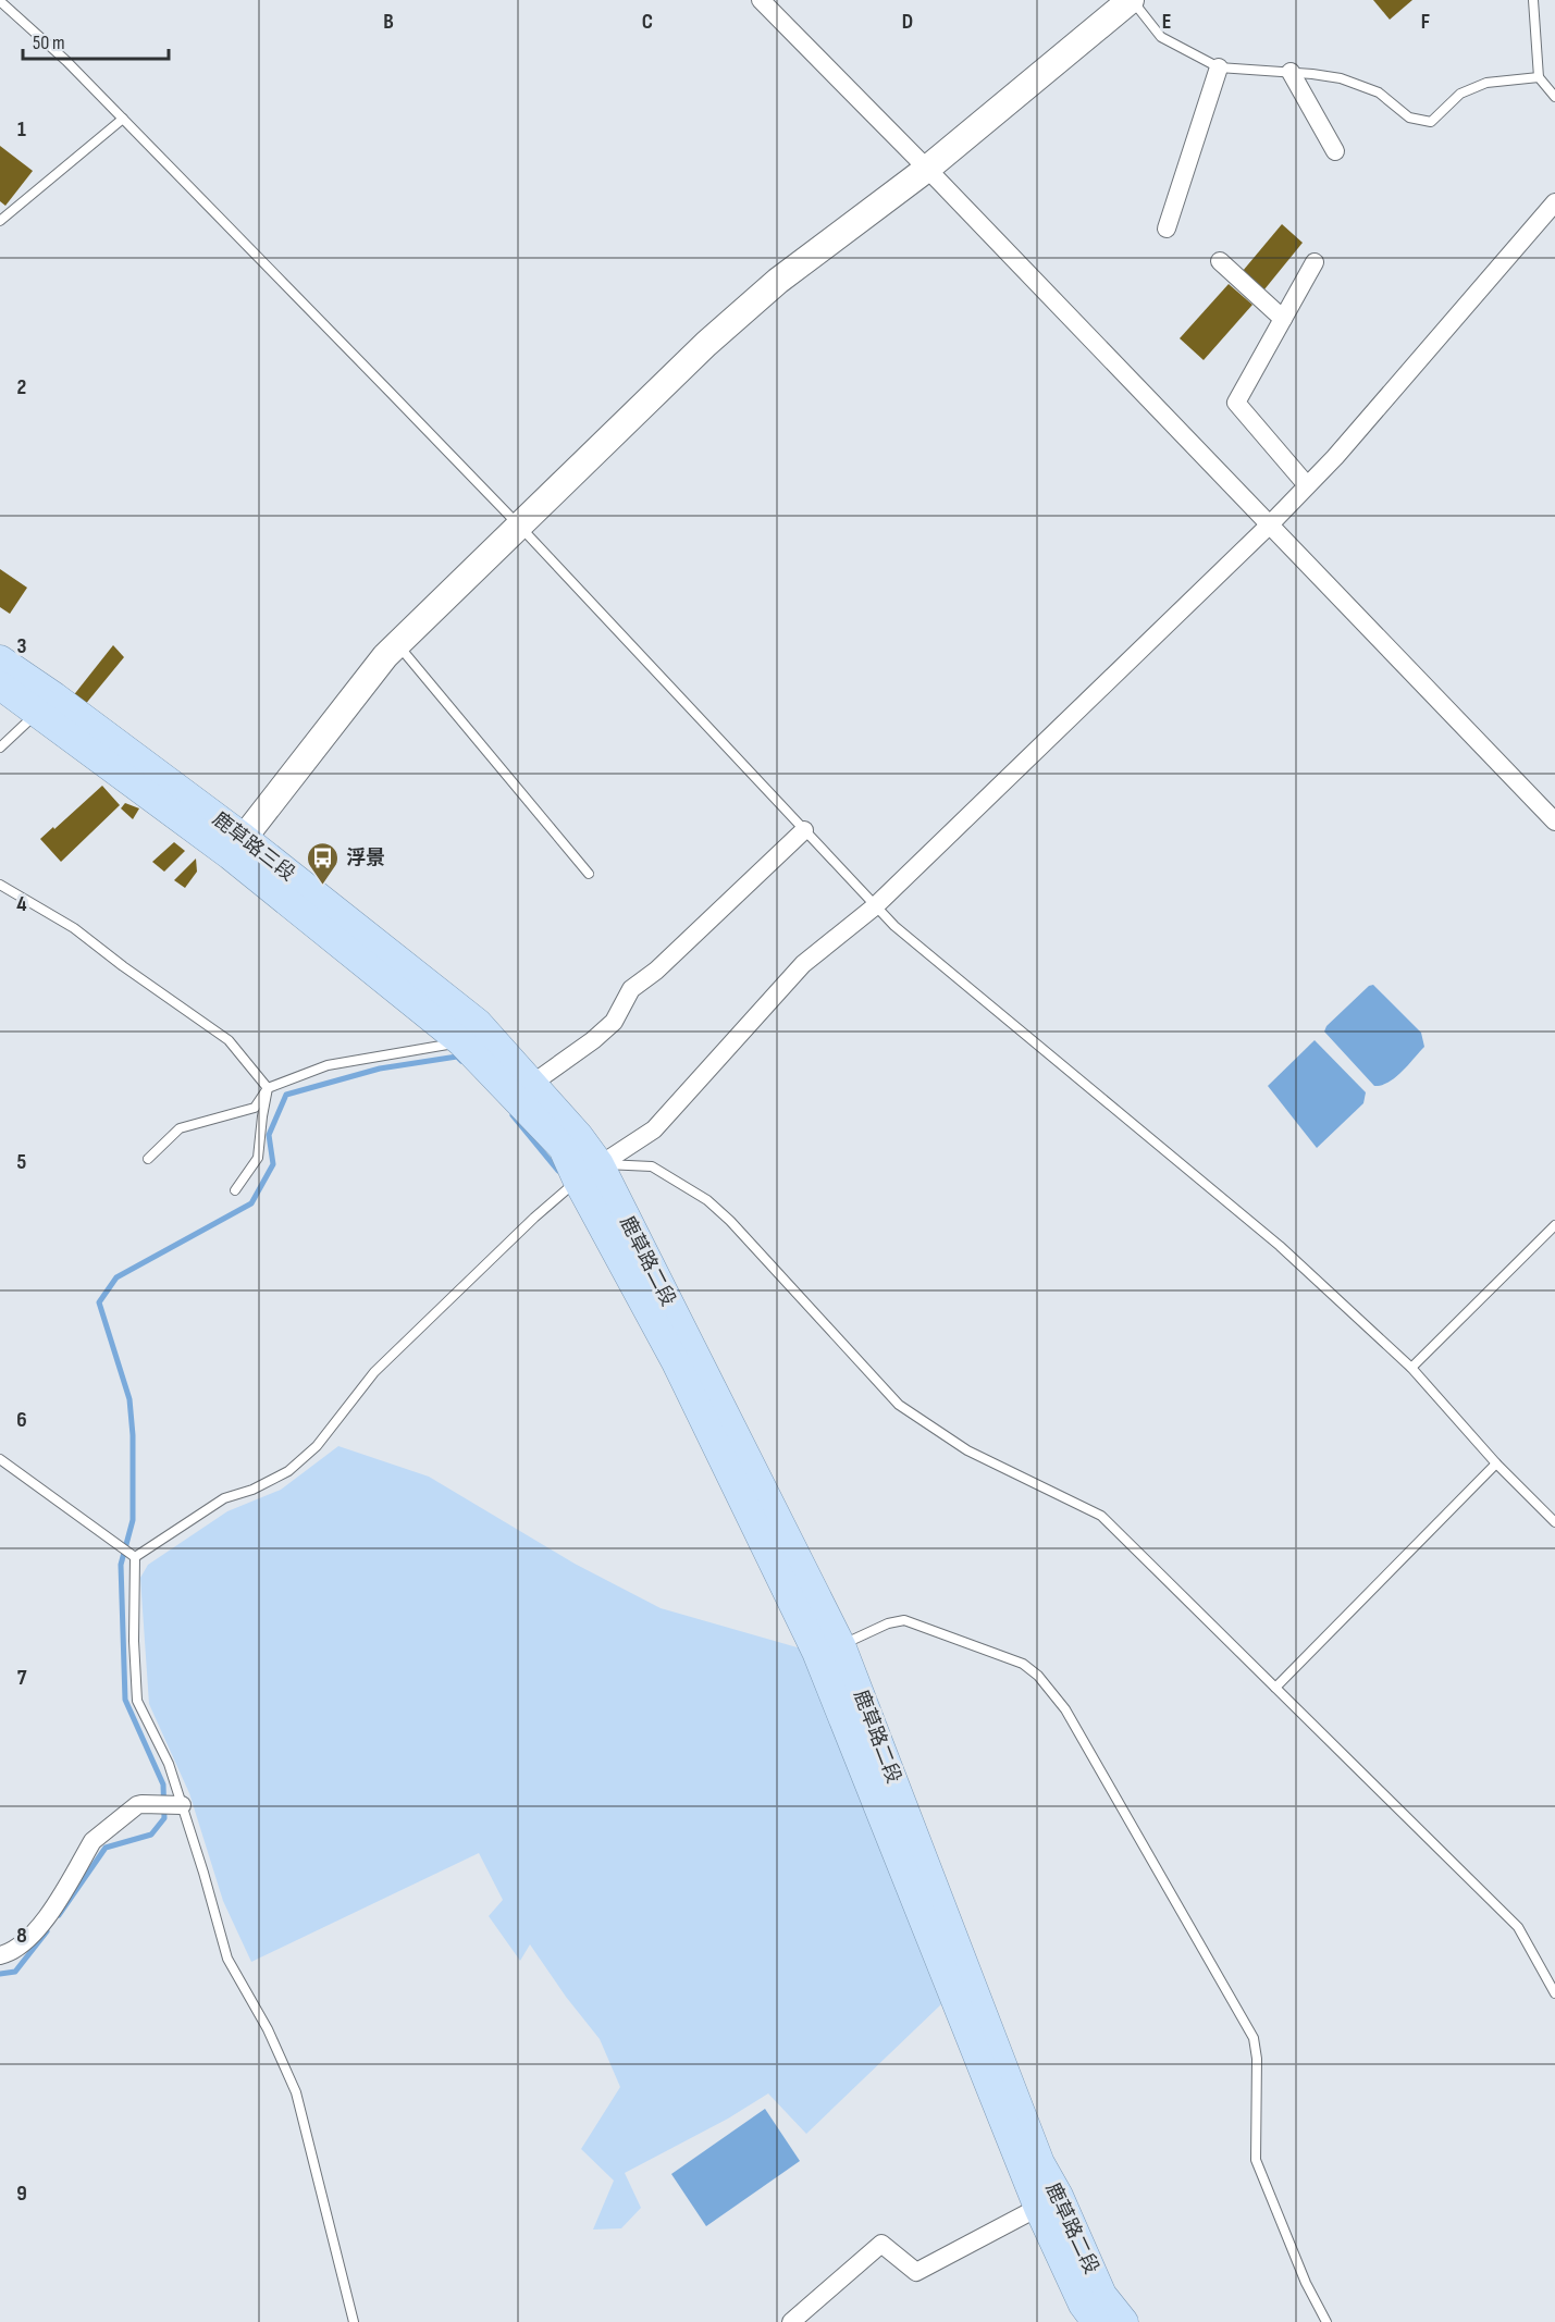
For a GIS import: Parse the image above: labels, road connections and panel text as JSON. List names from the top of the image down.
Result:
{
  "streets": {
    "main road": ["鹿草路三段", "鹿草路二段"]
  },
  "crossings": [
    ["鹿草路三段", "鹿草路二段"]
  ],
  "places": {
    "bus stop": ["浮景"]
  },
  "scale_bar": "50 m",
  "grid": {
    "columns": [
      "B",
      "C",
      "D",
      "E",
      "F"
    ],
    "rows": [
      "1",
      "2",
      "3",
      "4",
      "5",
      "6",
      "7",
      "8",
      "9"
    ]
  }
}
